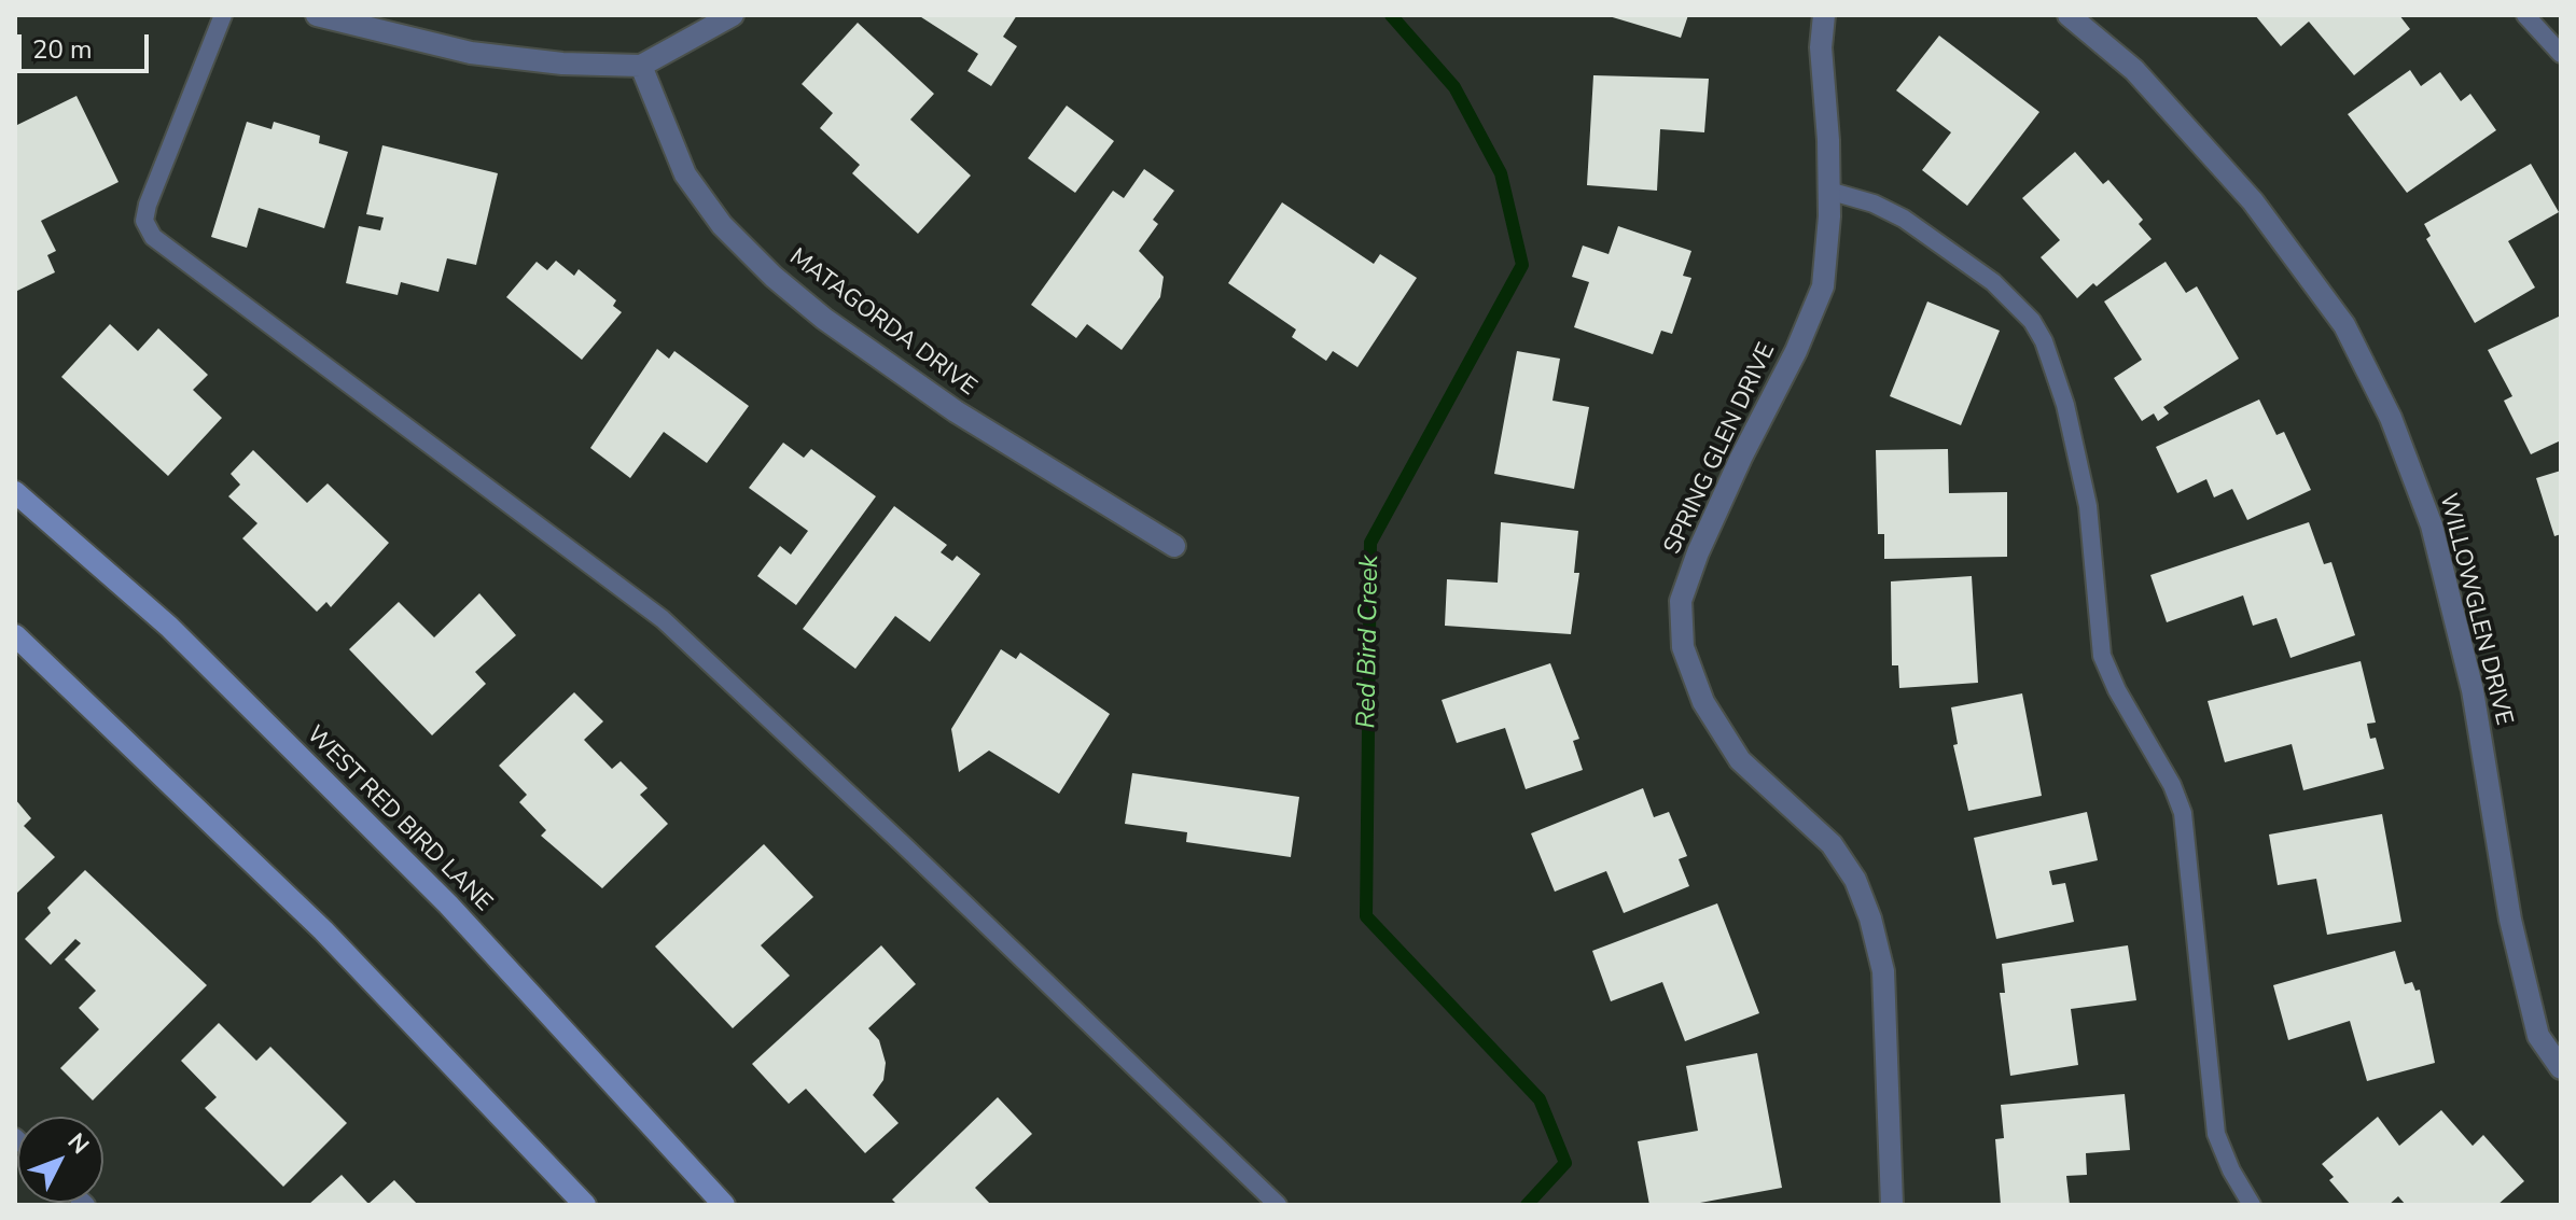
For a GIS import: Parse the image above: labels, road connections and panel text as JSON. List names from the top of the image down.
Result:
{
  "streets": {
    "main road": ["WEST RED BIRD LANE"],
    "street": ["MATAGORDA DRIVE", "SPRING GLEN DRIVE", "WILLOWGLEN DRIVE"]
  },
  "water": ["Red Bird Creek"],
  "scale_bar": "20 m",
  "north": "top right"
}
